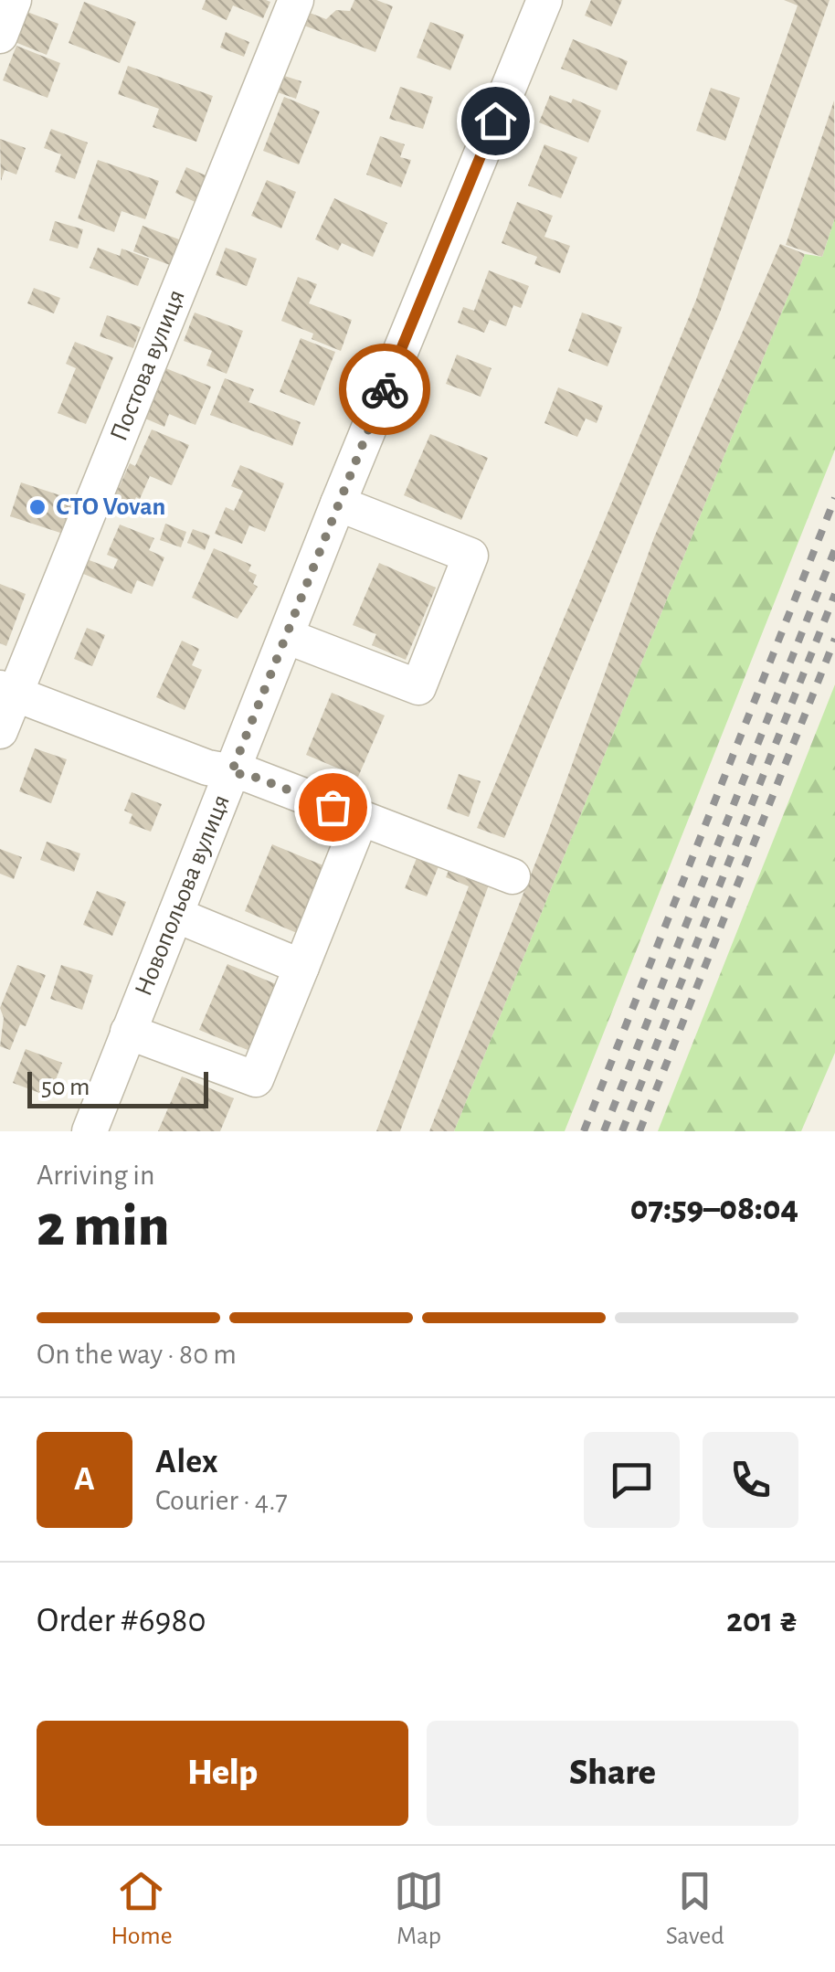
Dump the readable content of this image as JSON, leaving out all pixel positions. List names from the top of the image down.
{
  "streets": {
    "street": ["Постова вулиця", "Новопольова вулиця"]
  },
  "places": ["СТО Vovan"],
  "scale_bar": "50 m",
  "page": {
    "scale": "50 m",
    "heading": ["2 min", "Arriving in", "07:59–08:04"],
    "panel": [
      "Alex",
      "Courier · 4.7",
      "Order #6980",
      "201 ₴"
    ],
    "bar": "On the way · 80 m",
    "round": "A",
    "buttons": ["Help", "Share"],
    "tabs": ["Home", "Map", "Saved"]
  }
}
